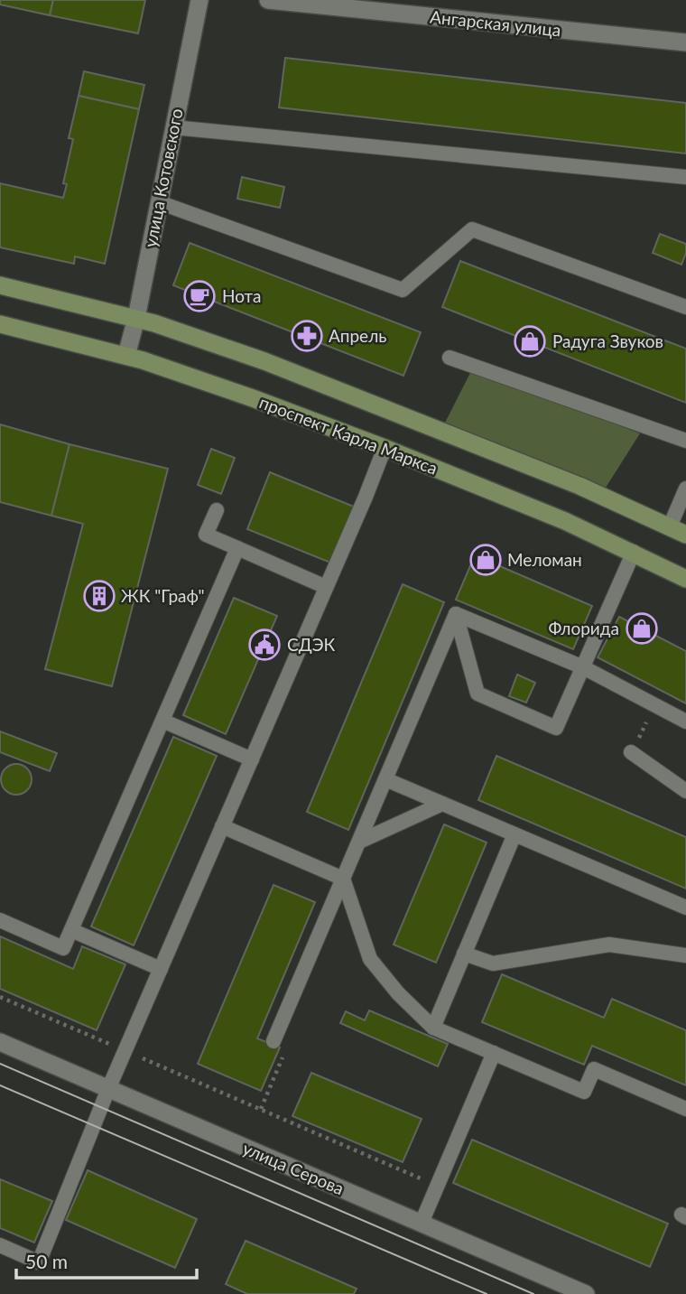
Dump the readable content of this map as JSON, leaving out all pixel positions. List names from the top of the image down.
{
  "streets": {
    "main road": ["проспект Карла Маркса"],
    "street": ["Ангарская улица", "улица Котовского", "улица Серова"]
  },
  "crossings": [
    ["улица Котовского", "проспект Карла Маркса"]
  ],
  "places": {
    "cafe": ["Нота"],
    "pharmacy": ["Апрель"],
    "shop": ["Радуга Звуков", "Меломан", "Флорида"],
    "building": ["ЖК \"Граф\""],
    "public building": ["СДЭК"]
  },
  "scale_bar": "50 m"
}
